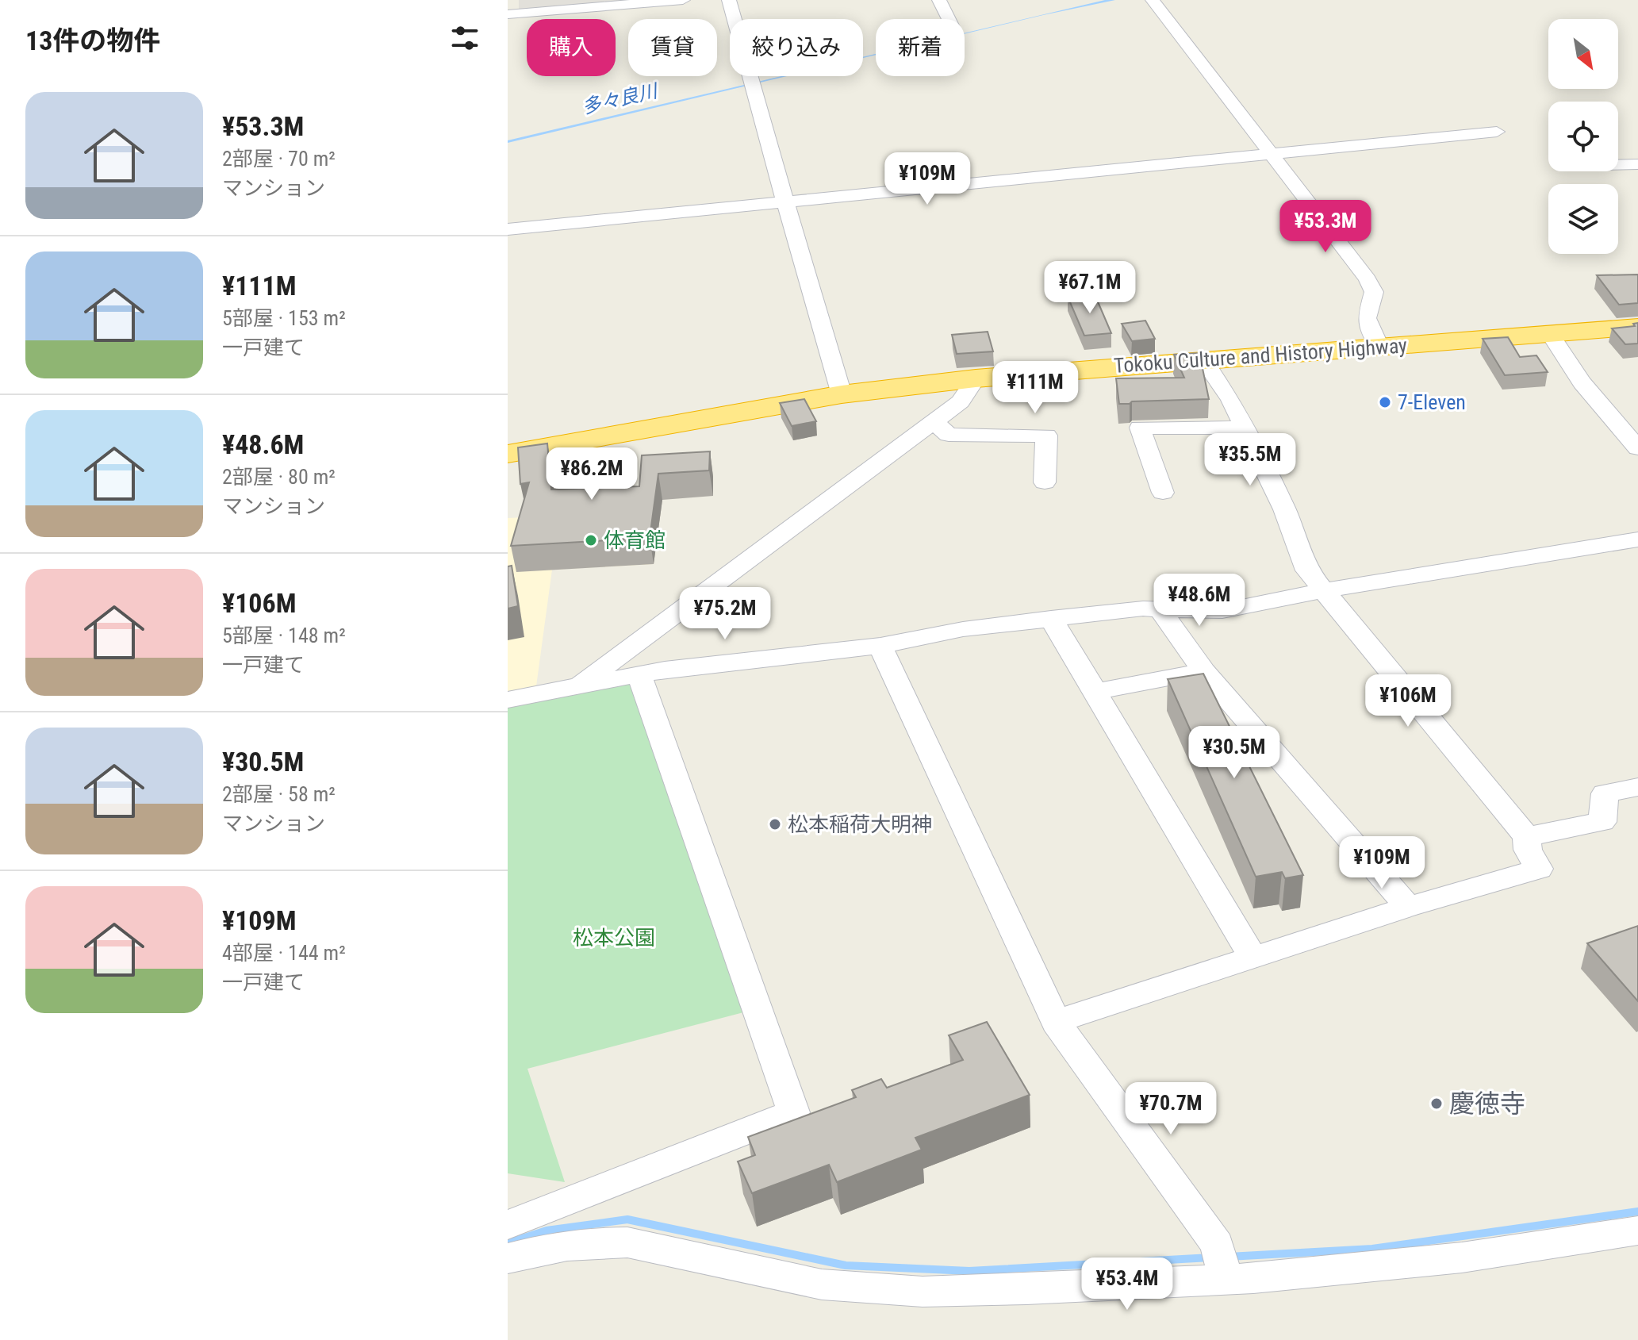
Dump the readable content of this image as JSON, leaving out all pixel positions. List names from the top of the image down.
{
  "streets": {
    "highway": ["Tokoku Culture and History Highway"]
  },
  "water": ["多々良川"],
  "parks": ["松本公園"],
  "places": [
    "7-Eleven",
    "体育館",
    "松本稲荷大明神",
    "慶徳寺"
  ],
  "north": "bottom right",
  "page": {
    "heading": "13件の物件",
    "chip": [
      "購入",
      "賃貸",
      "絞り込み",
      "新着"
    ],
    "list": [
      {
        "name": "¥53.3M",
        "note": "2部屋 · 70 m² · マンション"
      },
      {
        "name": "¥111M",
        "note": "5部屋 · 153 m² · 一戸建て"
      },
      {
        "name": "¥48.6M",
        "note": "2部屋 · 80 m² · マンション"
      },
      {
        "name": "¥106M",
        "note": "5部屋 · 148 m² · 一戸建て"
      },
      {
        "name": "¥30.5M",
        "note": "2部屋 · 58 m² · マンション"
      },
      {
        "name": "¥109M",
        "note": "4部屋 · 144 m² · 一戸建て"
      }
    ],
    "price": [
      "¥109M",
      "¥53.3M",
      "¥67.1M",
      "¥111M",
      "¥35.5M",
      "¥86.2M",
      "¥48.6M",
      "¥75.2M",
      "¥106M",
      "¥30.5M",
      "¥109M",
      "¥70.7M",
      "¥53.4M"
    ]
  }
}
